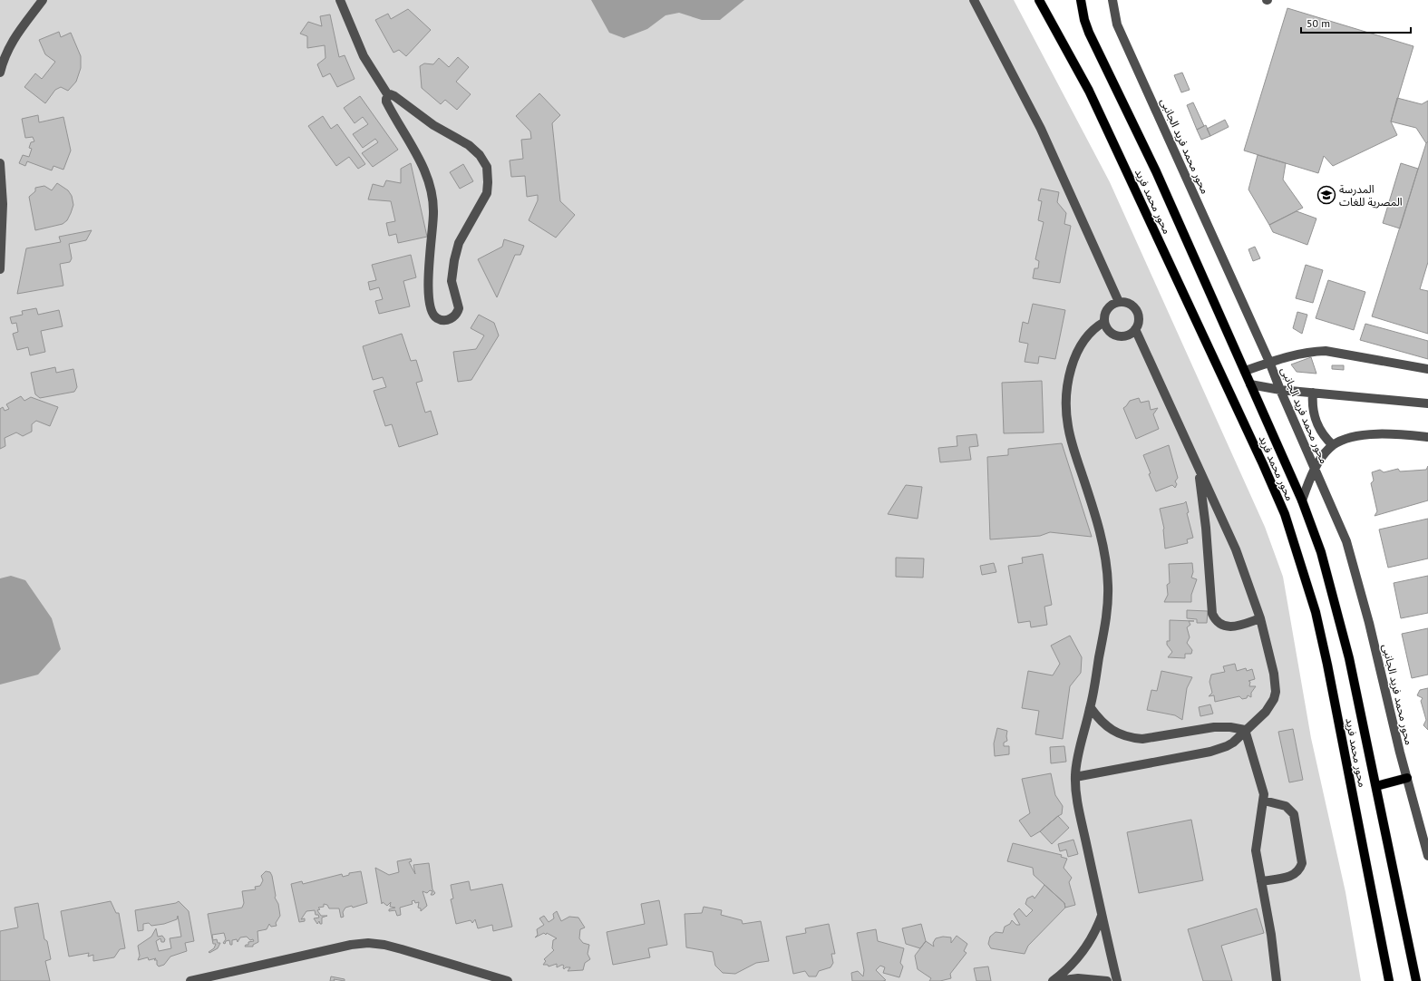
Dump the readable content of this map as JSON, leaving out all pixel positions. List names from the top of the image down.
{
  "streets": {
    "main road": ["محور محمد فريد"],
    "street": ["محور محمد فريد الجانبى"]
  },
  "places": {
    "school or university": ["المدرسة المصرية للغات"]
  },
  "scale_bar": "50 m"
}
